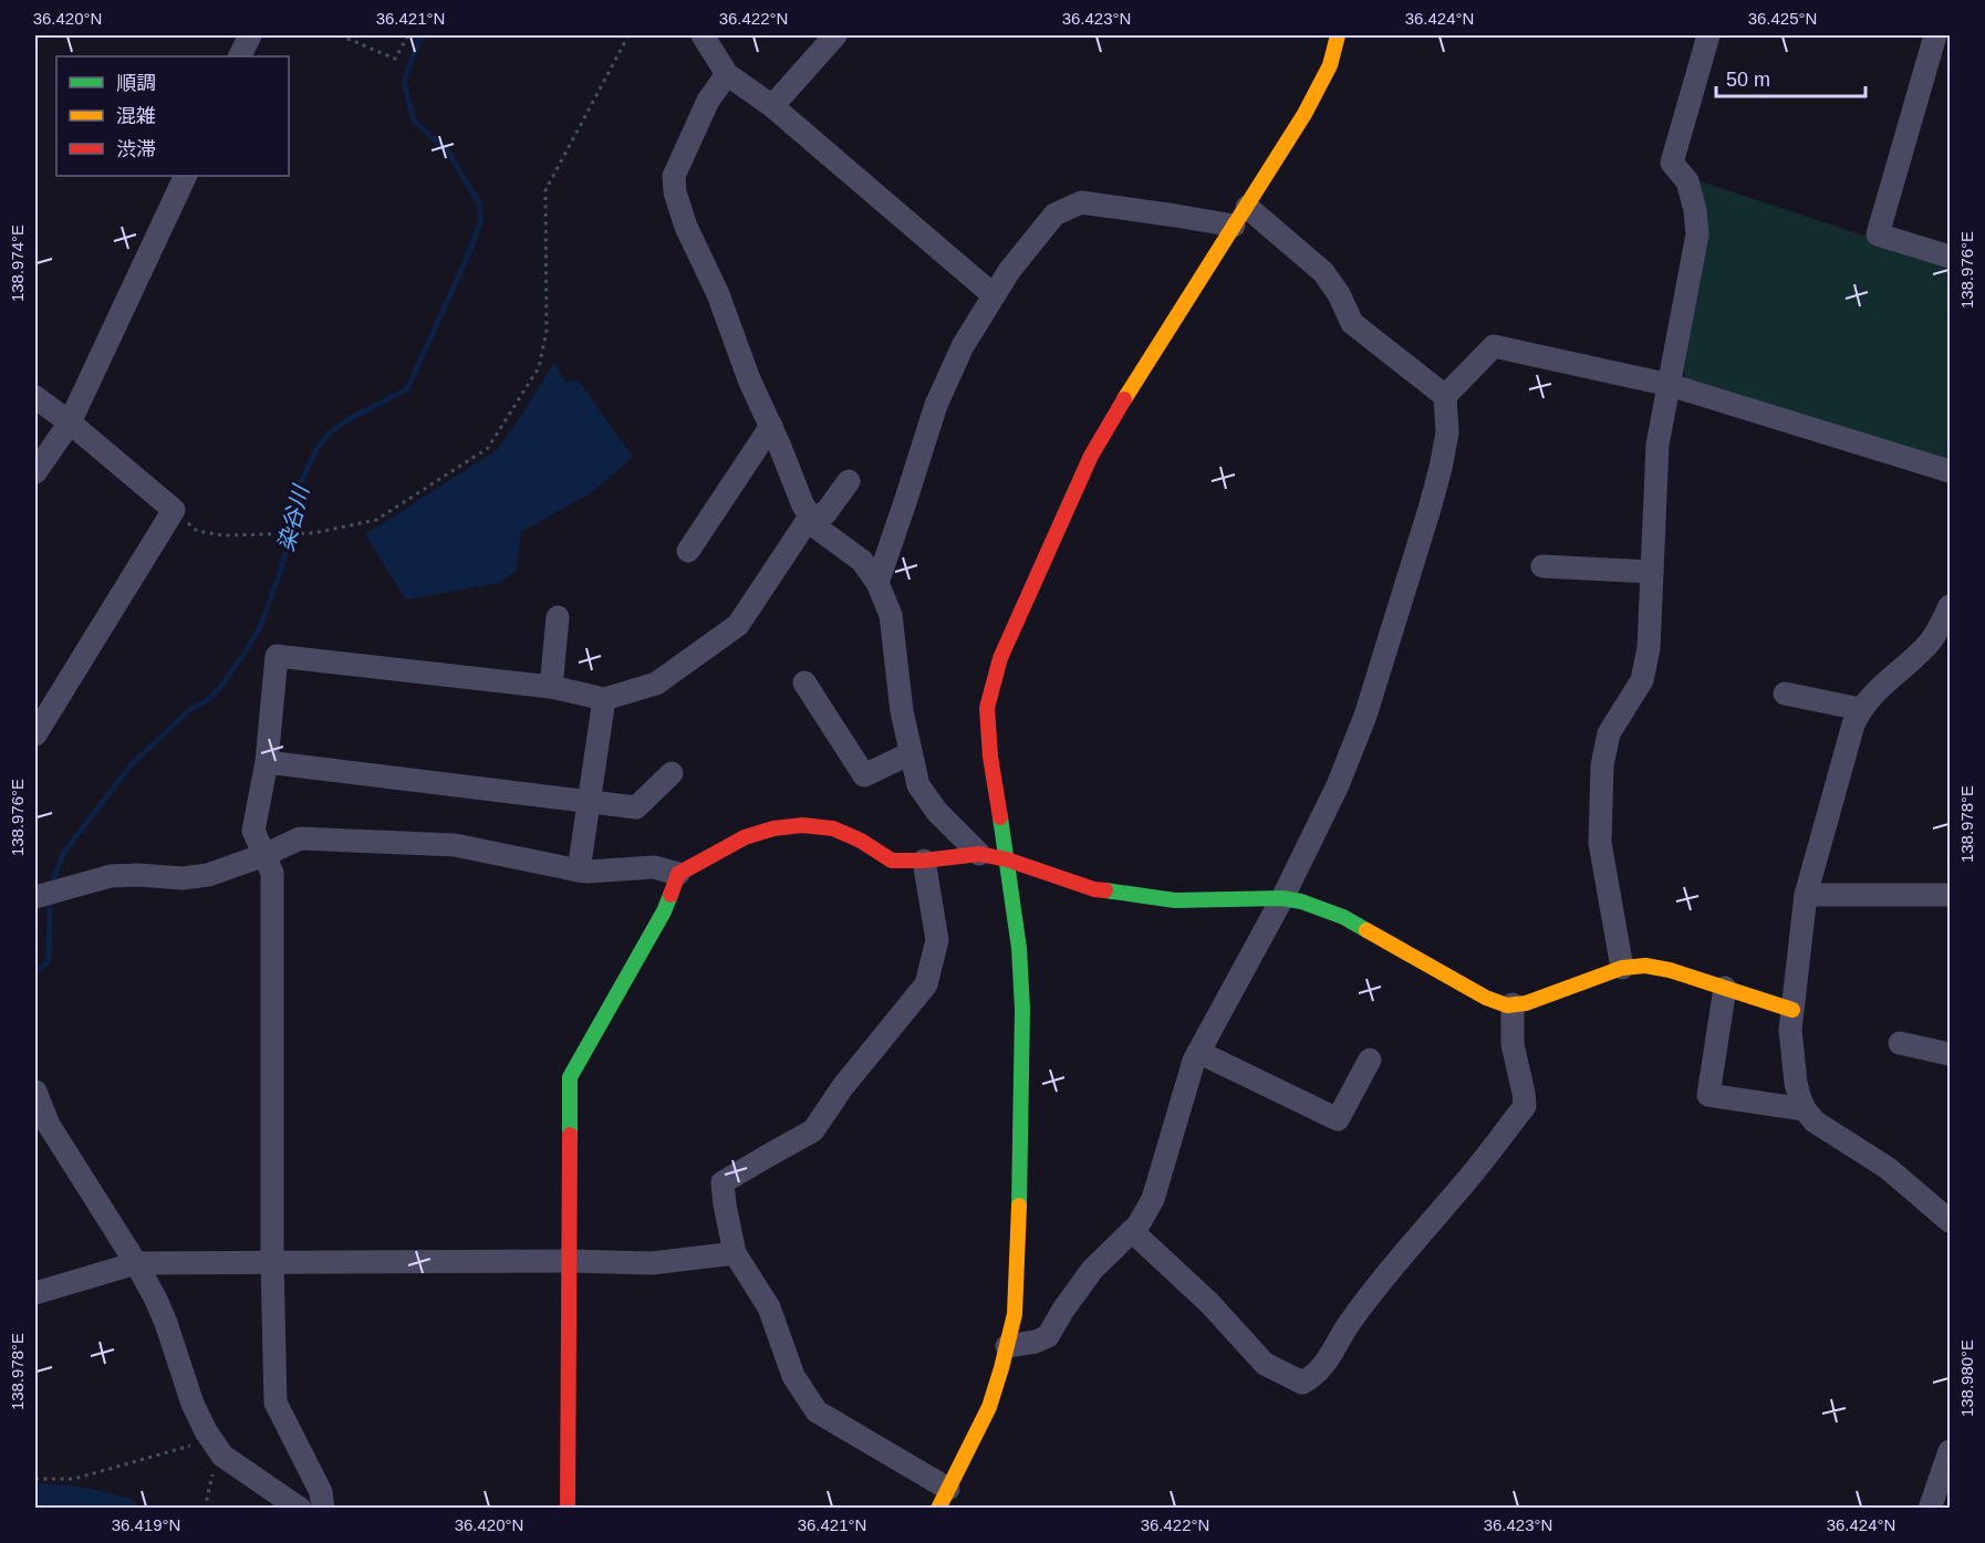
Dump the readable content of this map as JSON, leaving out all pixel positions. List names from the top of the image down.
{
  "water": ["染谷川"],
  "legend": ["順調", "混雑", "渋滞"],
  "scale_bar": "50 m",
  "coordinates": [
    "36.420°N",
    "36.421°N",
    "36.422°N",
    "36.423°N",
    "36.424°N",
    "36.425°N",
    "138.974°E",
    "138.976°E",
    "138.978°E",
    "138.980°E",
    "36.419°N"
  ]
}
